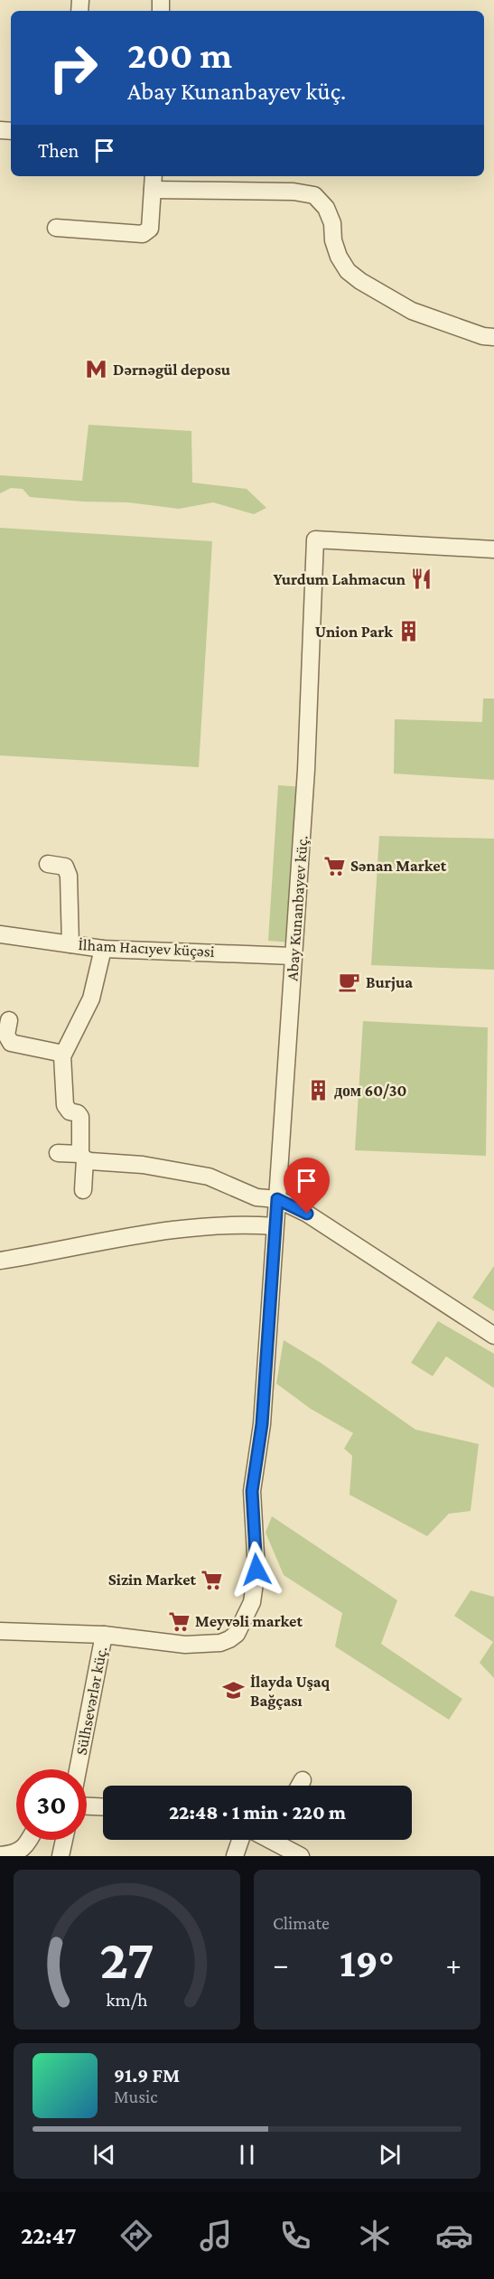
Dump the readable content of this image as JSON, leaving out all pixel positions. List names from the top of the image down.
{
  "streets": {
    "street": ["Abay Kunanbayev küç.", "İlham Hacıyev küçəsi", "Sülhsevərlər küç."]
  },
  "crossings": [
    ["Abay Kunanbayev küç.", "İlham Hacıyev küçəsi"],
    ["Abay Kunanbayev küç.", "Sülhsevərlər küç."]
  ],
  "places": {
    "metro station": ["Dərnəgül deposu"],
    "restaurant": ["Yurdum Lahmacun"],
    "building": ["Union Park", "дом 60/30"],
    "supermarket": ["Sənan Market", "Sizin Market", "Meyvəli market"],
    "cafe": ["Burjua"],
    "school or university": ["İlayda Uşaq Bağçası"]
  },
  "page": {
    "turn": ["200 m", "Abay Kunanbayev küç."],
    "then": "Then",
    "limit": "30",
    "trip": "22:48 · 1 min · 220 m",
    "tile": "Climate",
    "heat": ["−", "19°", "+"],
    "song": ["91.9 FM", "Music"],
    "tabs": "22:47",
    "gauge": ["27", "km/h"]
  }
}
